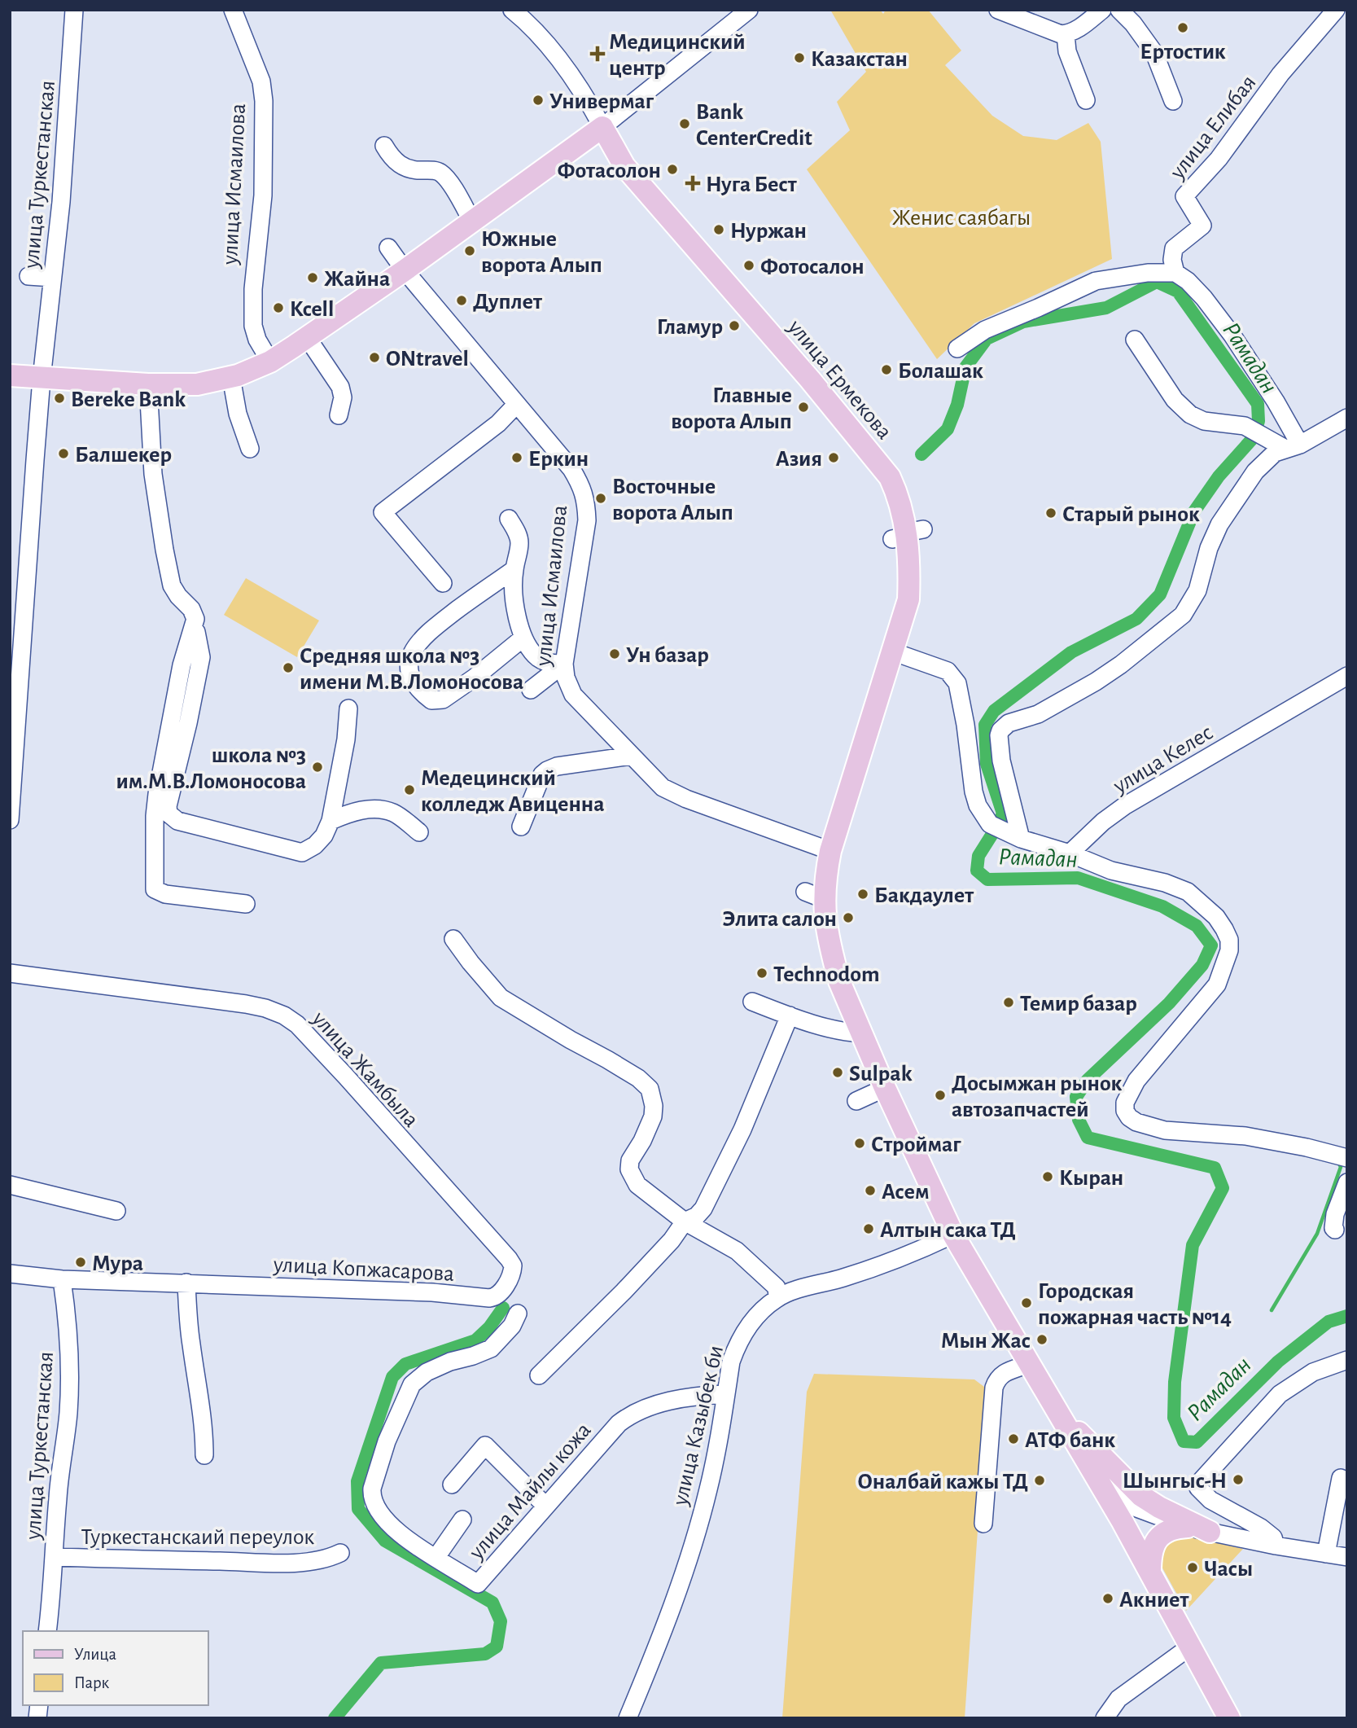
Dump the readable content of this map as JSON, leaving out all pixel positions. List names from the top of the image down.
{
  "streets": {
    "main road": ["улица Ермекова"],
    "street": [
      "улица Елибая",
      "улица Туркестанская",
      "улица Исмаилова",
      "улица Келес",
      "улица Жамбыла",
      "улица Копжасарова",
      "улица Казыбек би",
      "улица Майлы кожа",
      "Туркестанскаий переулок"
    ]
  },
  "crossings": [
    ["улица Туркестанская", "улица Копжасарова"],
    ["улица Туркестанская", "Туркестанскаий переулок"],
    ["улица Исмаилова", "улица Ермекова"],
    ["улица Жамбыла", "улица Копжасарова"],
    ["улица Казыбек би", "улица Майлы кожа"]
  ],
  "water": ["Рамадан"],
  "parks": ["Женис саябагы"],
  "places": {
    "other": [
      "Ертостик",
      "Казакстан",
      "Универмаг",
      "Bank CenterCredit",
      "Фотасолон",
      "Нуржан",
      "Южные ворота Алып",
      "Фотосалон",
      "Жайна",
      "Дуплет",
      "Kcell",
      "Гламур",
      "ONtravel",
      "Болашак",
      "Bereke Bank",
      "Главные ворота Алып",
      "Балшекер",
      "Еркин",
      "Азия",
      "Восточные ворота Алып",
      "Старый рынок",
      "Ун базар",
      "Средняя школа №3 имени М.В.Ломоносова",
      "школа №3 им.М.В.Ломоносова",
      "Медецинский колледж Авиценна",
      "Бакдаулет",
      "Элита салон",
      "Technodom",
      "Темир базар",
      "Sulpak",
      "Досымжан рынок автозапчастей",
      "Строймаг",
      "Кыран",
      "Асем",
      "Алтын сака ТД",
      "Мура",
      "Городская пожарная часть №14",
      "Мын Жас",
      "АТФ банк",
      "Шынгыс-Н",
      "Оналбай кажы ТД",
      "Часы",
      "Акниет"
    ],
    "health": ["Медицинский центр", "Нуга Бест"]
  },
  "legend": ["Улица", "Парк"]
}
